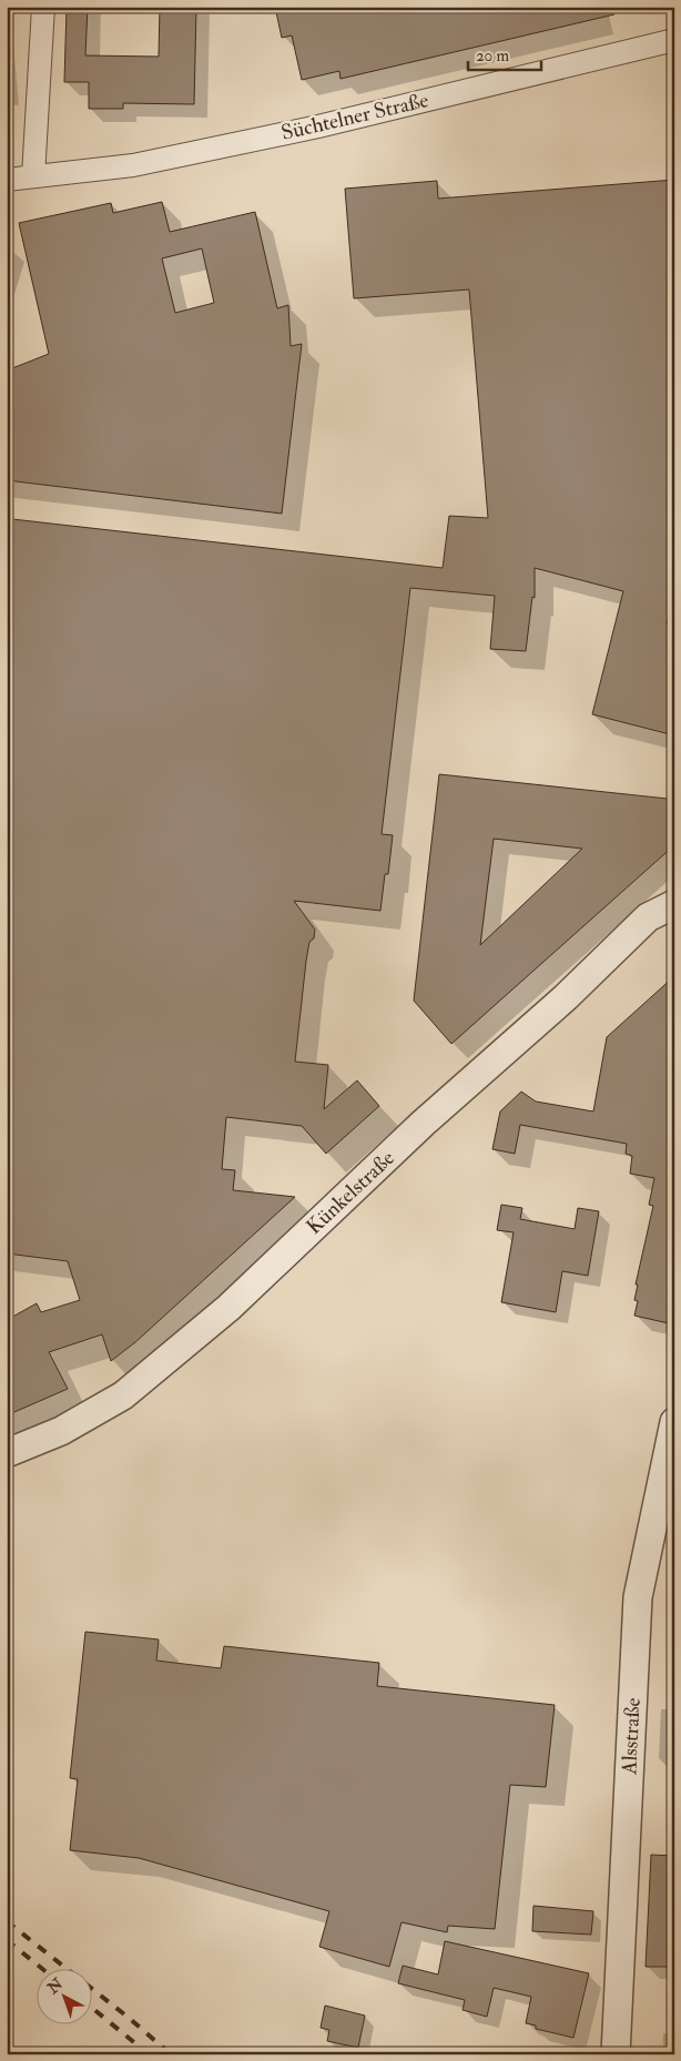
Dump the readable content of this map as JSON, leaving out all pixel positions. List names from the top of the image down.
{
  "streets": {
    "street": ["Süchtelner Straße", "Künkelstraße", "Alsstraße"]
  },
  "scale_bar": "20 m",
  "north": "top left"
}
